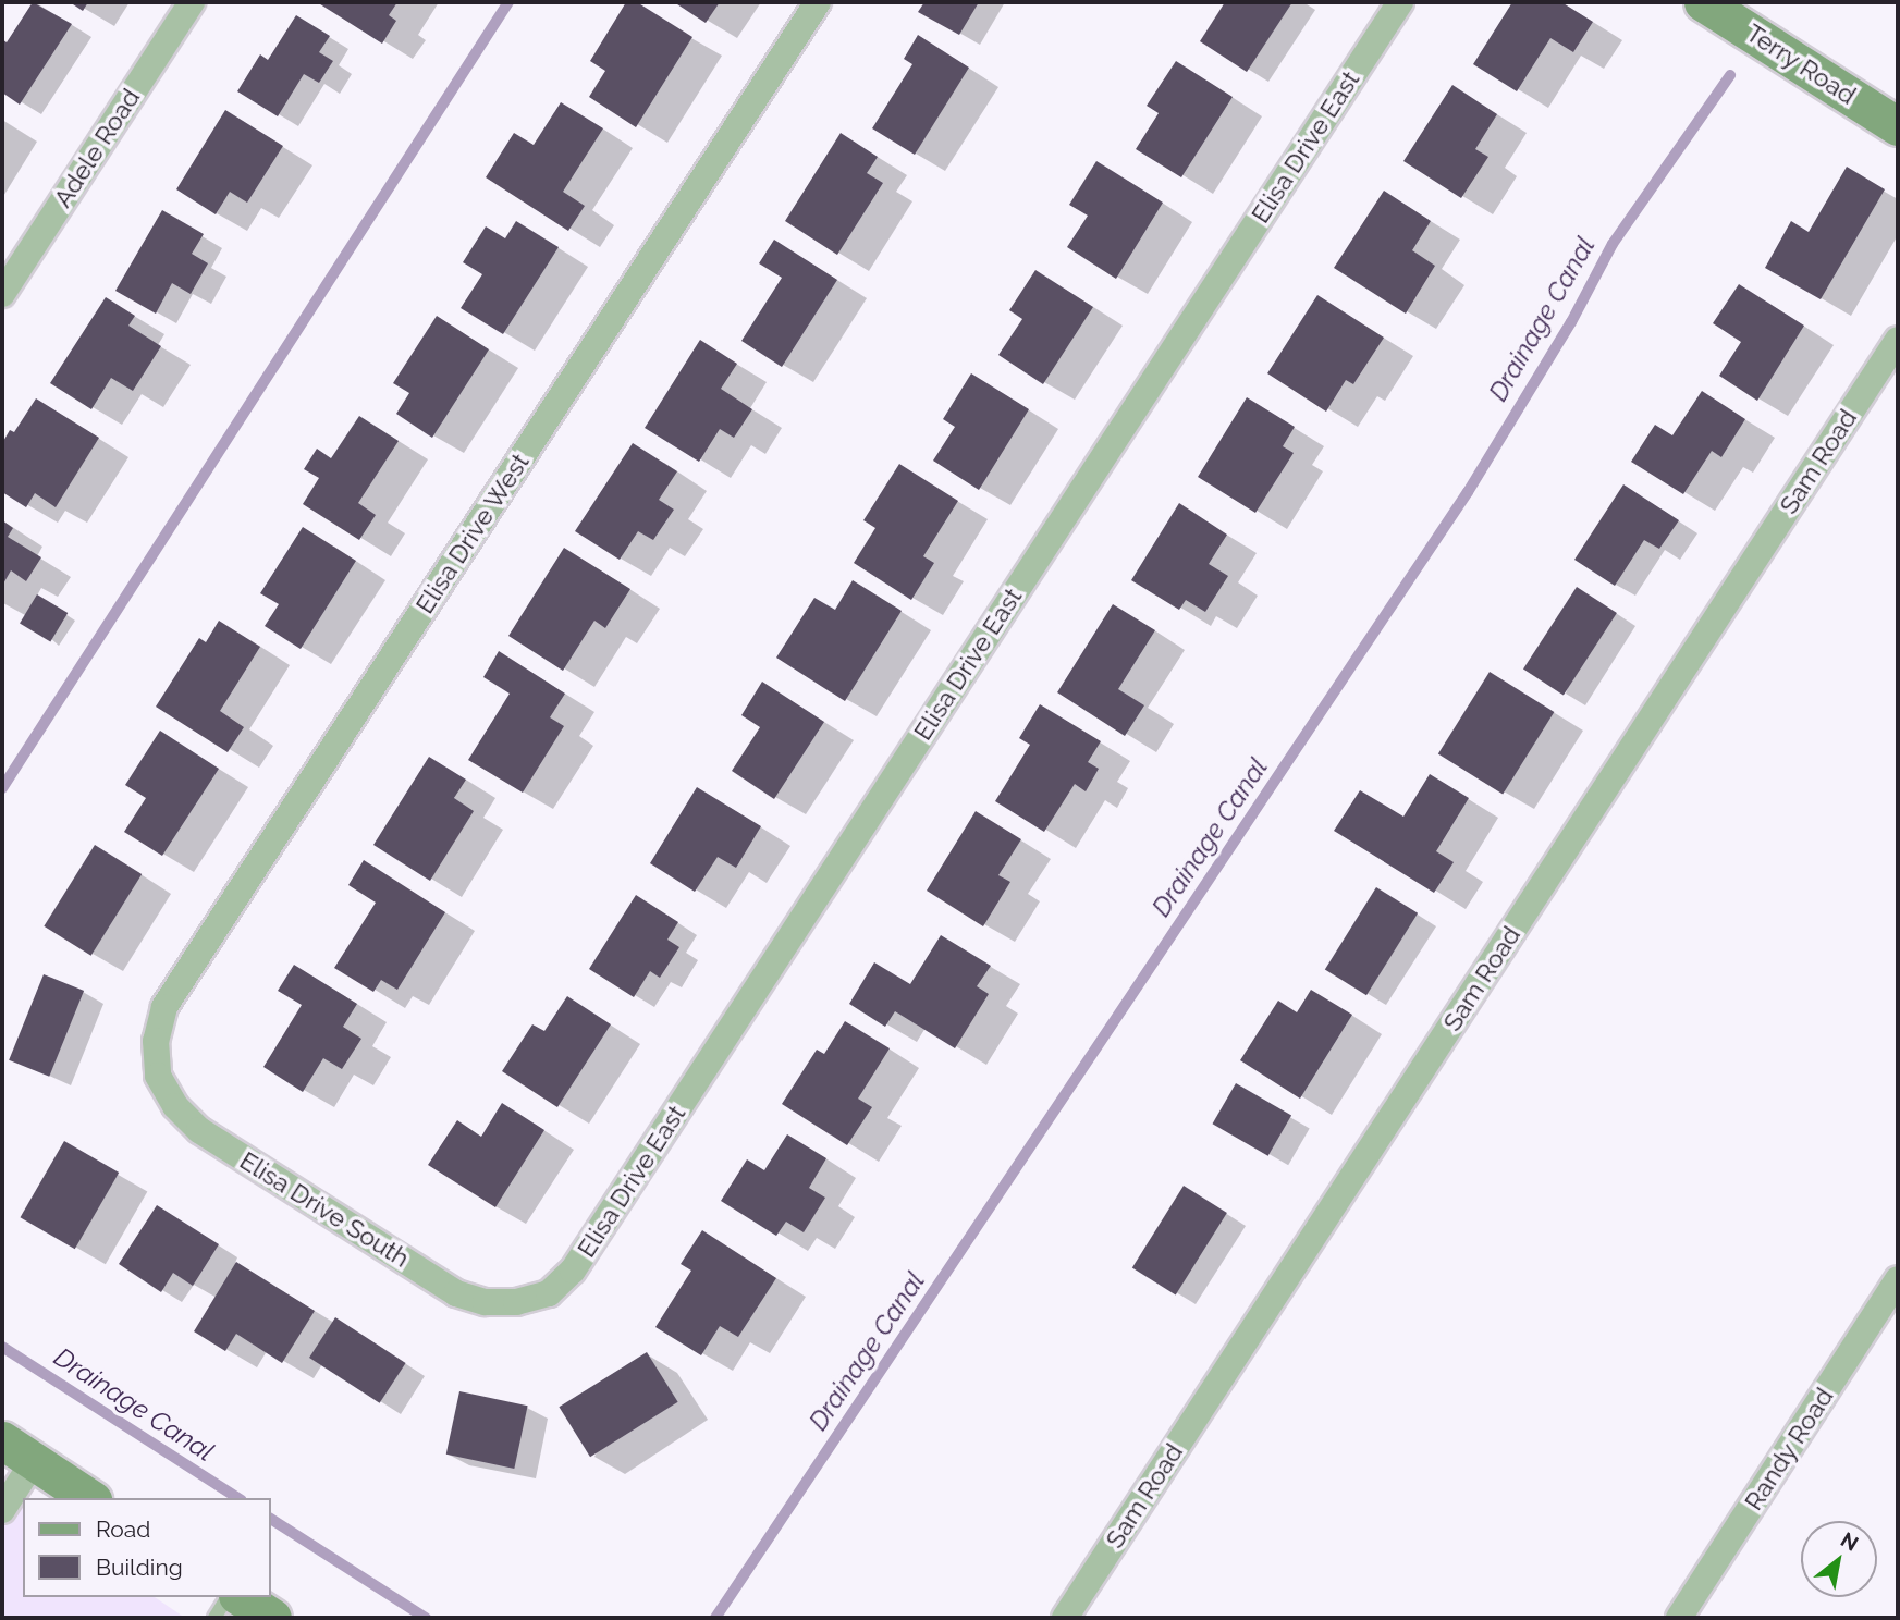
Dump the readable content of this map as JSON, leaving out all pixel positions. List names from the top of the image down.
{
  "streets": {
    "street": [
      "Terry Road",
      "Elisa Drive East",
      "Adele Road",
      "Sam Road",
      "Elisa Drive West",
      "Elisa Drive South",
      "Randy Road"
    ]
  },
  "crossings": [
    ["Elisa Drive East", "Elisa Drive South"],
    ["Elisa Drive West", "Elisa Drive South"]
  ],
  "water": ["Drainage Canal"],
  "legend": ["Road", "Building"],
  "north": "top right"
}
